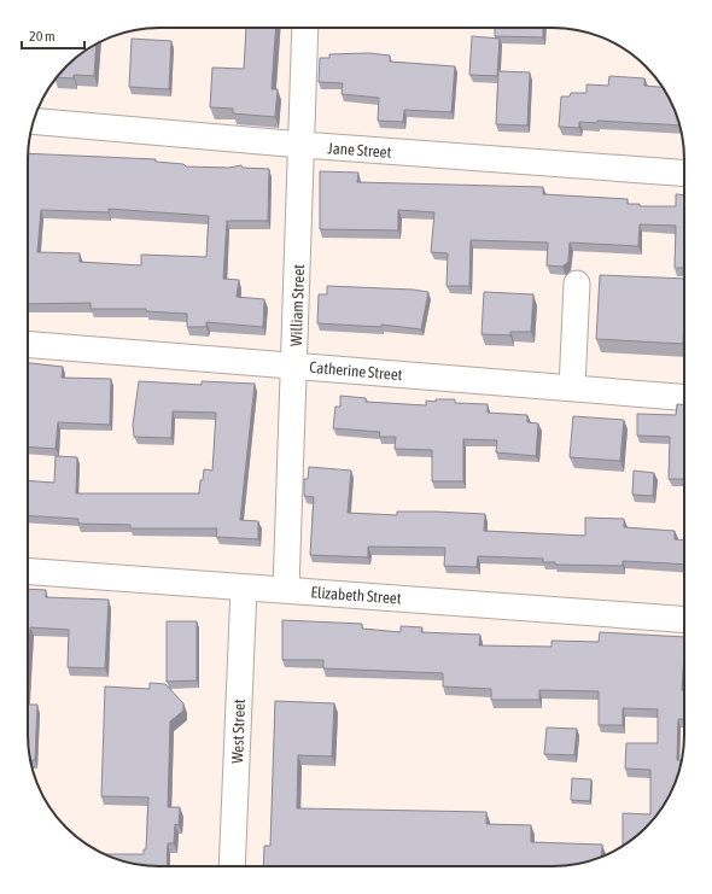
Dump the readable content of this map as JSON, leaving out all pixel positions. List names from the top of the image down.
{
  "streets": {
    "street": [
      "Jane Street",
      "William Street",
      "Catherine Street",
      "Elizabeth Street",
      "West Street"
    ]
  },
  "crossings": [
    ["Jane Street", "William Street"],
    ["William Street", "Catherine Street"],
    ["William Street", "Elizabeth Street"],
    ["Elizabeth Street", "West Street"]
  ],
  "scale_bar": "20 m"
}
